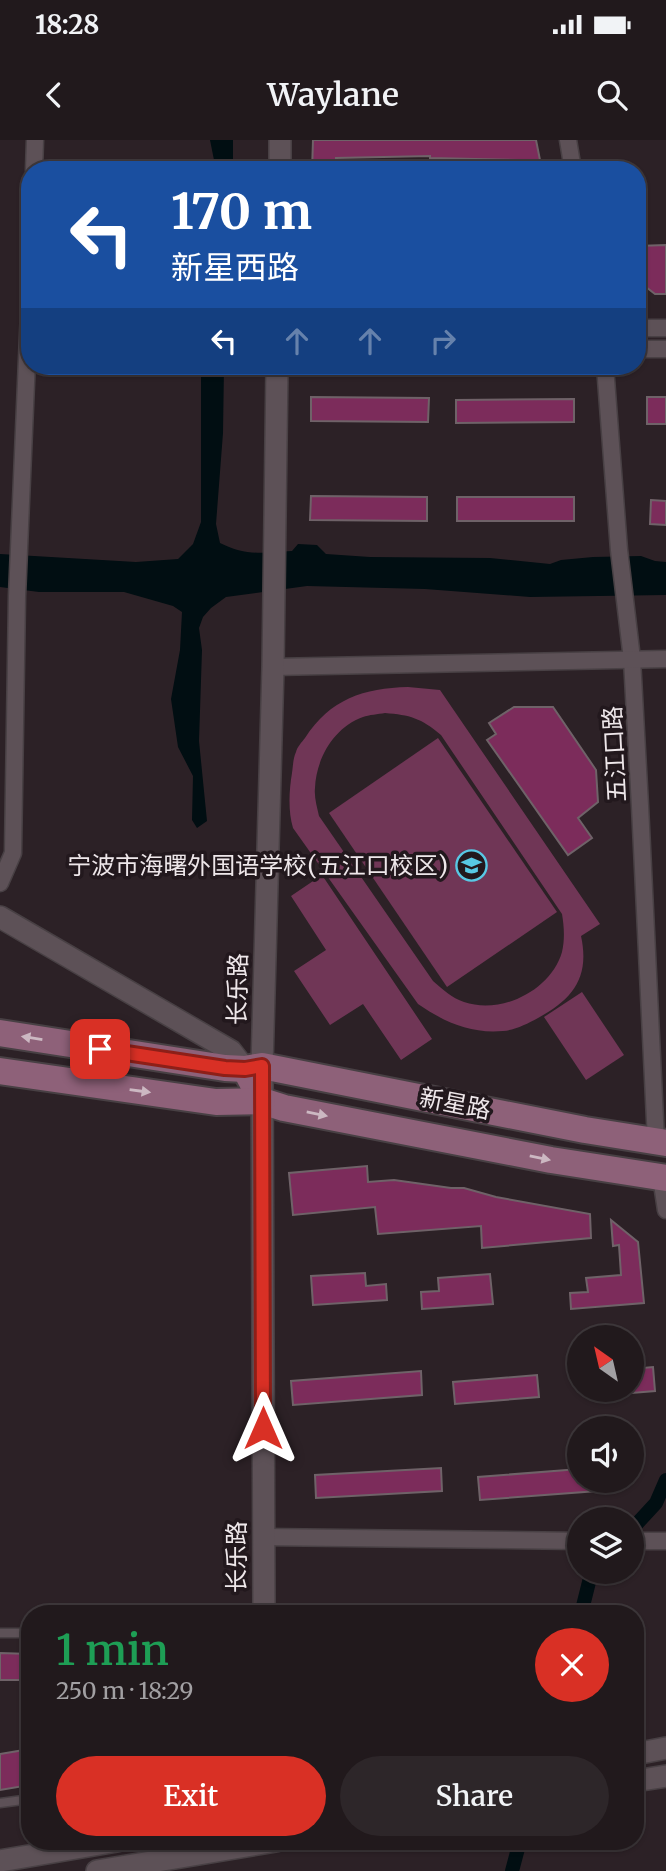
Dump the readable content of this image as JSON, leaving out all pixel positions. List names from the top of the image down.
{
  "streets": {
    "main road": ["新星路"],
    "street": ["五江口路", "长乐路"]
  },
  "crossings": [
    ["五江口路", "新星路"],
    ["长乐路", "新星路"]
  ],
  "places": {
    "school or university": ["宁波市海曙外国语学校(五江口校区)"]
  },
  "north": "top left",
  "page": {
    "status": "18:28",
    "header": "Waylane",
    "turn": ["170 m", "新星西路"],
    "heading": ["1 min", "250 m · 18:29"],
    "buttons": ["Exit", "Share"]
  }
}
